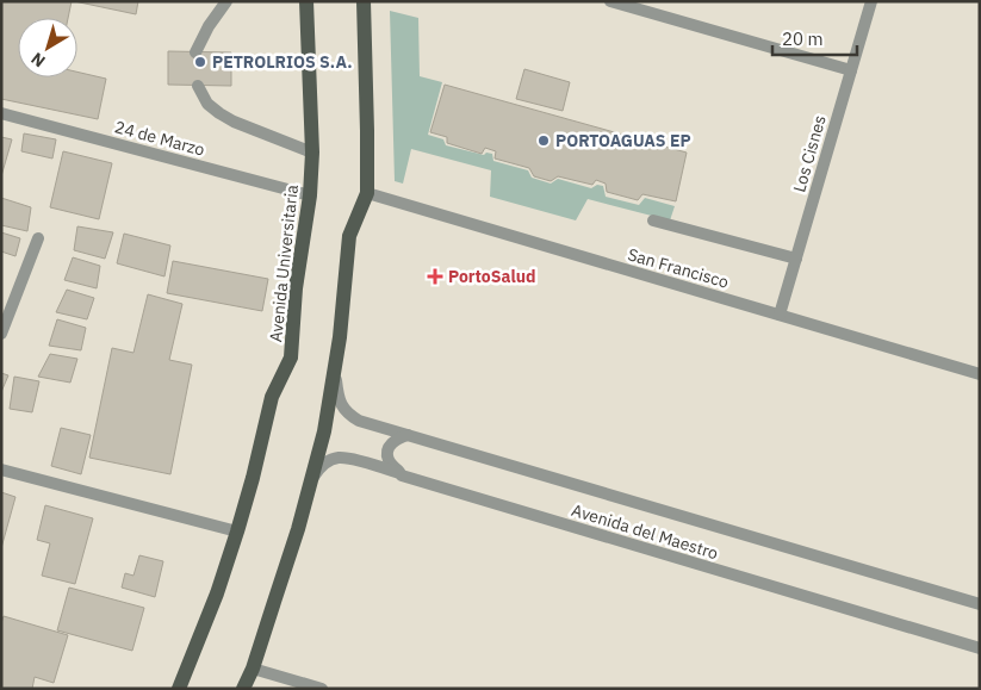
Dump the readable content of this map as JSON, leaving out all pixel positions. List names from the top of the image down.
{
  "streets": {
    "main road": ["Avenida Universitaria"],
    "street": [
      "24 de Marzo",
      "Los Cisnes",
      "San Francisco",
      "Avenida del Maestro"
    ]
  },
  "crossings": [
    ["24 de Marzo", "Avenida Universitaria"],
    ["Los Cisnes", "San Francisco"]
  ],
  "places": {
    "other": ["PETROLRIOS S.A.", "PORTOAGUAS EP"],
    "health": ["PortoSalud"]
  },
  "scale_bar": "20 m",
  "north": "bottom left"
}
